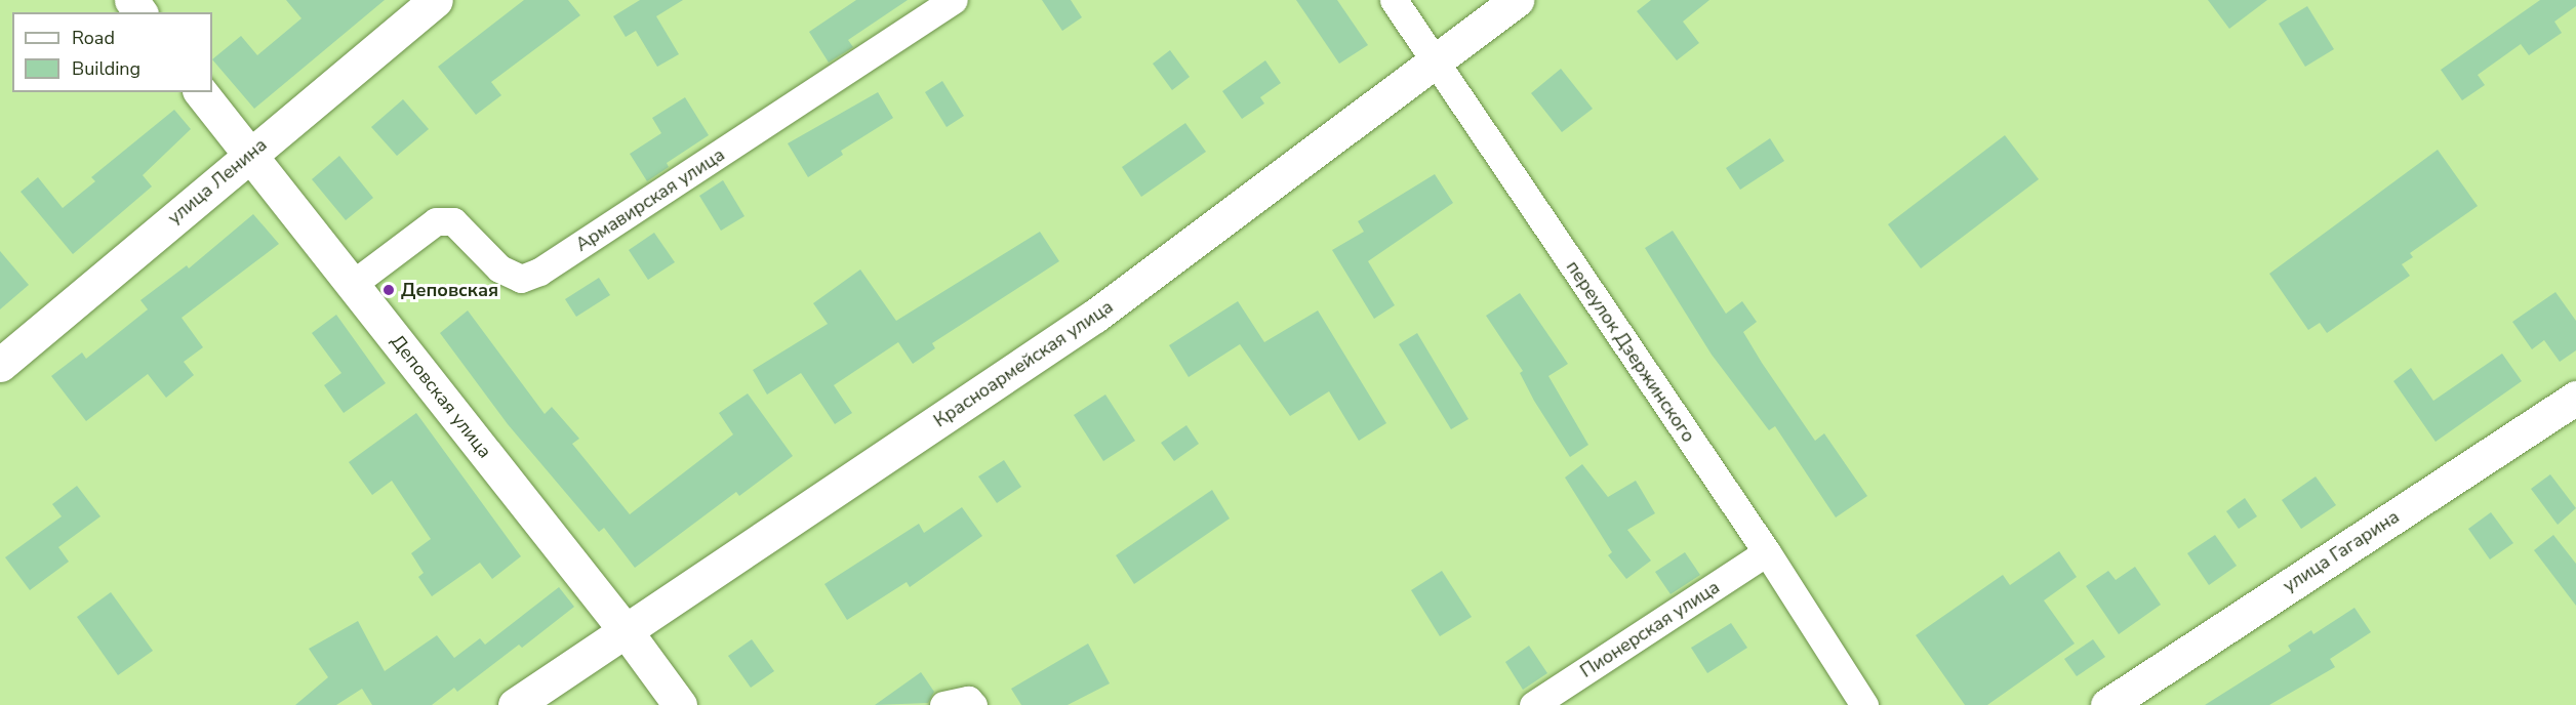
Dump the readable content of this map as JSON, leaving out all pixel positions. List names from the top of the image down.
{
  "streets": {
    "street": [
      "улица Ленина",
      "Армавирская улица",
      "переулок Дзержинского",
      "Красноармейская улица",
      "Деповская улица",
      "улица Гагарина",
      "Пионерская улица"
    ]
  },
  "crossings": [
    ["улица Ленина", "Деповская улица"],
    ["Армавирская улица", "Деповская улица"],
    ["переулок Дзержинского", "Красноармейская улица"],
    ["переулок Дзержинского", "Пионерская улица"],
    ["Красноармейская улица", "Деповская улица"]
  ],
  "places": ["Деповская"],
  "legend": ["Road", "Building"]
}
